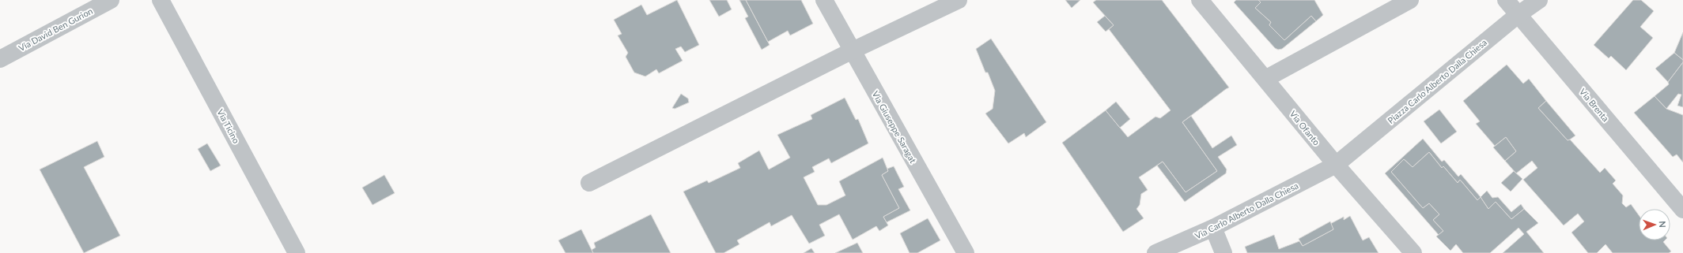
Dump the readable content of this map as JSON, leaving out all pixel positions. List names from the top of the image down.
{
  "streets": {
    "street": [
      "Via David Ben Gurion",
      "Piazza Carlo Alberto Dalla Chiesa",
      "Via Brenta",
      "Via Ticino",
      "Via Giuseppe Saragat",
      "Via Ofanto",
      "Via Carlo Alberto Dalla Chiesa"
    ]
  },
  "crossings": [
    ["Piazza Carlo Alberto Dalla Chiesa", "Via Brenta"],
    ["Piazza Carlo Alberto Dalla Chiesa", "Via Ofanto"],
    ["Piazza Carlo Alberto Dalla Chiesa", "Via Carlo Alberto Dalla Chiesa"],
    ["Via Ofanto", "Via Carlo Alberto Dalla Chiesa"]
  ],
  "north": "right"
}
